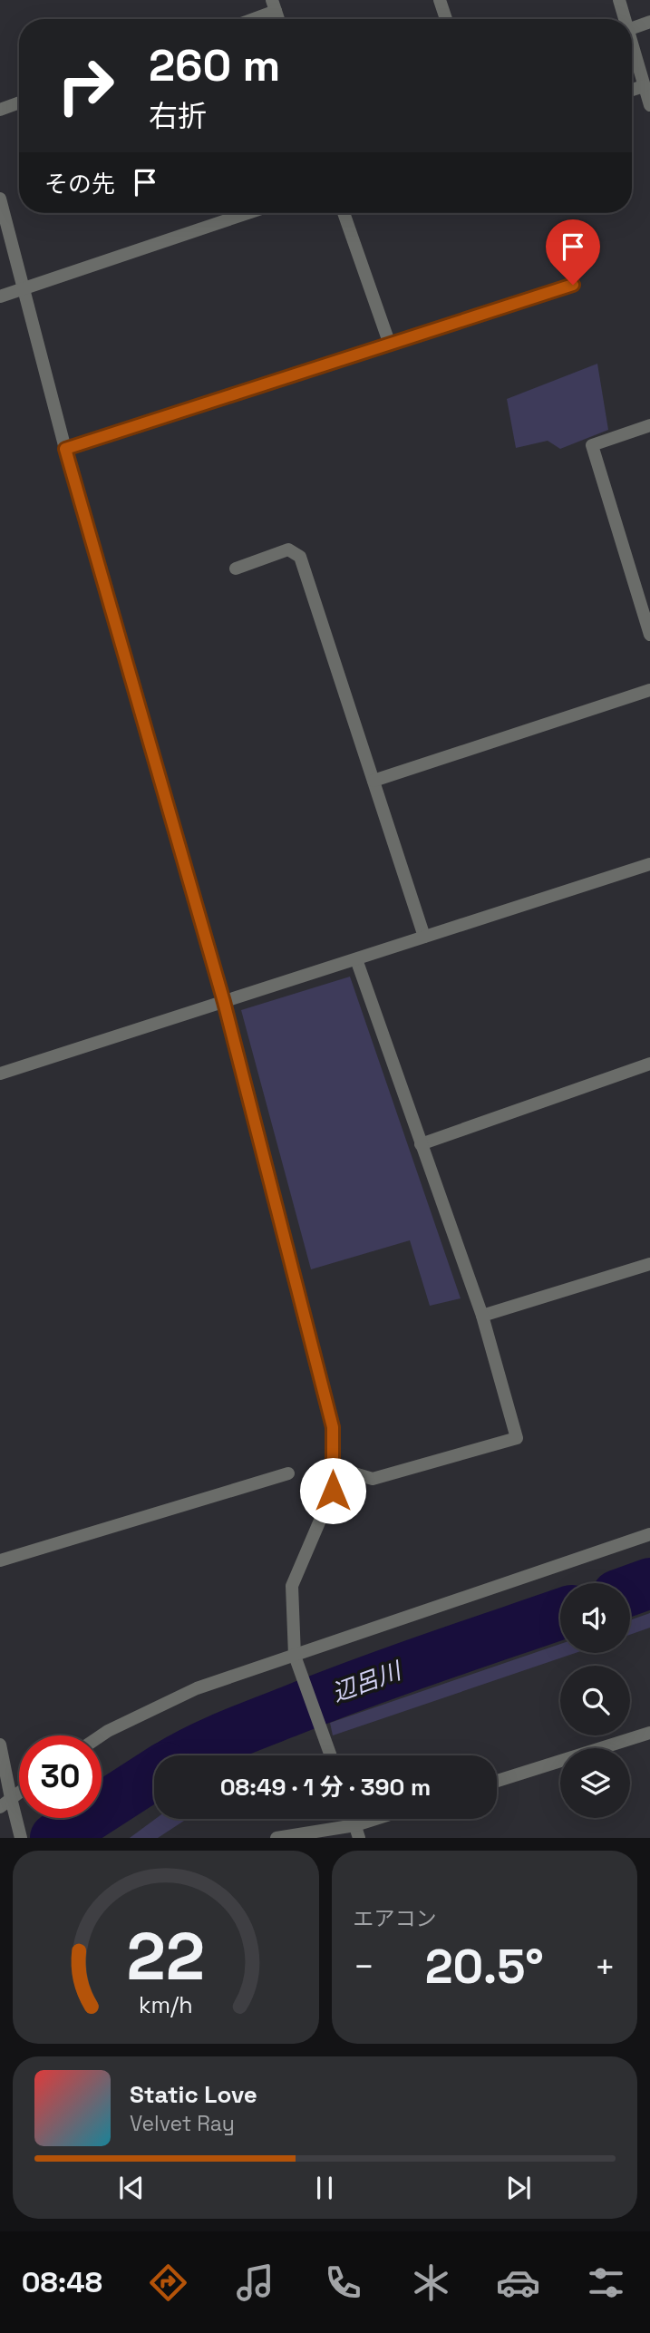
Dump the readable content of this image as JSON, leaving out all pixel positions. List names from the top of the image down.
{
  "water": ["辺呂川"],
  "page": {
    "turn": ["260 m", "右折"],
    "then": "その先",
    "limit": "30",
    "trip": "08:49 · 1 分 · 390 m",
    "tile": "エアコン",
    "heat": ["−", "20.5°", "+"],
    "song": ["Static Love", "Velvet Ray"],
    "tabs": "08:48",
    "gauge": ["22", "km/h"]
  }
}
